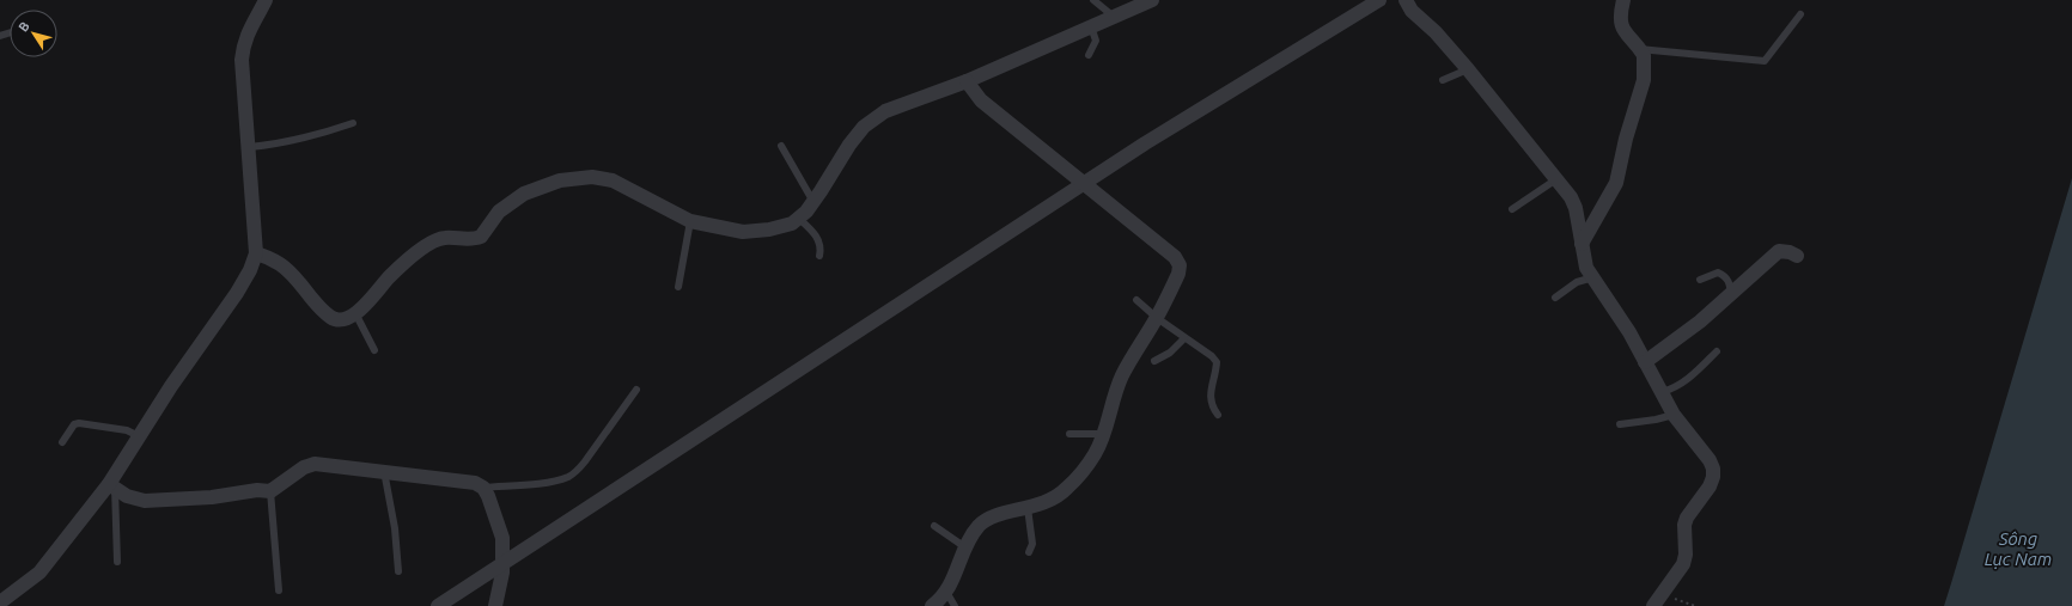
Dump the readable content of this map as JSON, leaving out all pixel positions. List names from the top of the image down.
{
  "water": ["Sông Lục Nam"],
  "north": "top left"
}
